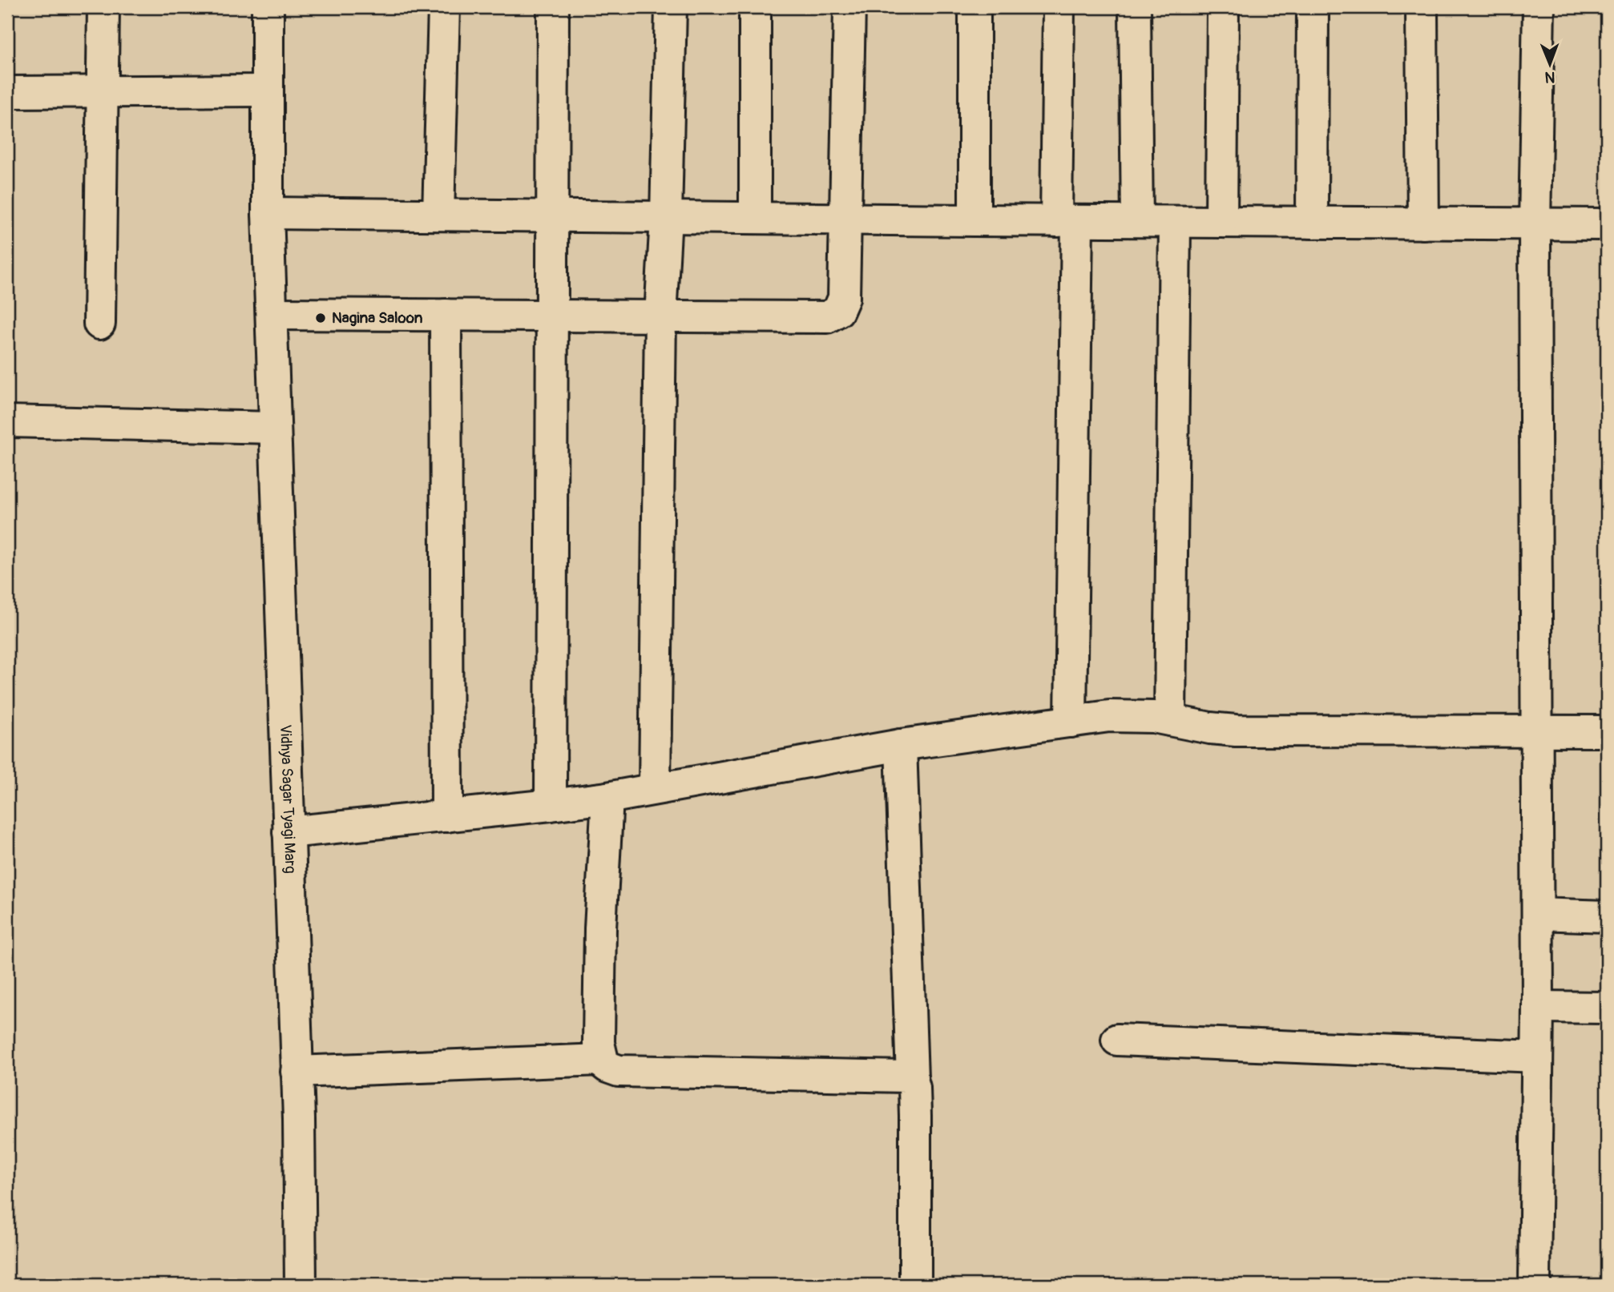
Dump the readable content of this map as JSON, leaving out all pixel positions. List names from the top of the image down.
{
  "streets": {
    "street": ["Vidhya Sagar Tyagi Marg"]
  },
  "places": ["Nagina Saloon"],
  "north": "bottom"
}
